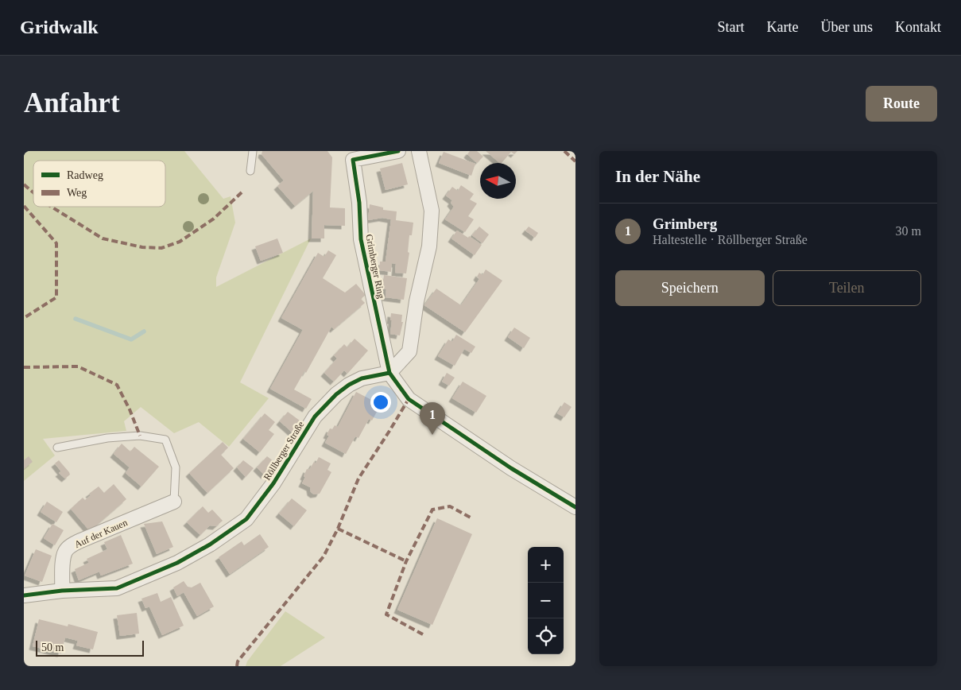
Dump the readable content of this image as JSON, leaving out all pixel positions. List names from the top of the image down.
{
  "streets": {
    "street": ["Grimberger Ring", "Röllberger Straße", "Auf der Kauen"]
  },
  "crossings": [
    ["Grimberger Ring", "Röllberger Straße"],
    ["Röllberger Straße", "Auf der Kauen"]
  ],
  "legend": ["Radweg", "Weg"],
  "scale_bar": "50 m",
  "north": "left",
  "page": {
    "header": "Gridwalk",
    "nav": [
      "Start",
      "Karte",
      "Über uns",
      "Kontakt"
    ],
    "buttons": [
      "Route",
      ["Speichern", "Teilen"]
    ],
    "title": "Anfahrt",
    "heading": "In der Nähe",
    "list": [
      {
        "mark": "1",
        "name": "Grimberg",
        "note": "Haltestelle · Röllberger Straße",
        "value": "30 m"
      }
    ],
    "pins": "1",
    "map_buttons": ["+", "−"],
    "scale": "50 m"
  }
}
